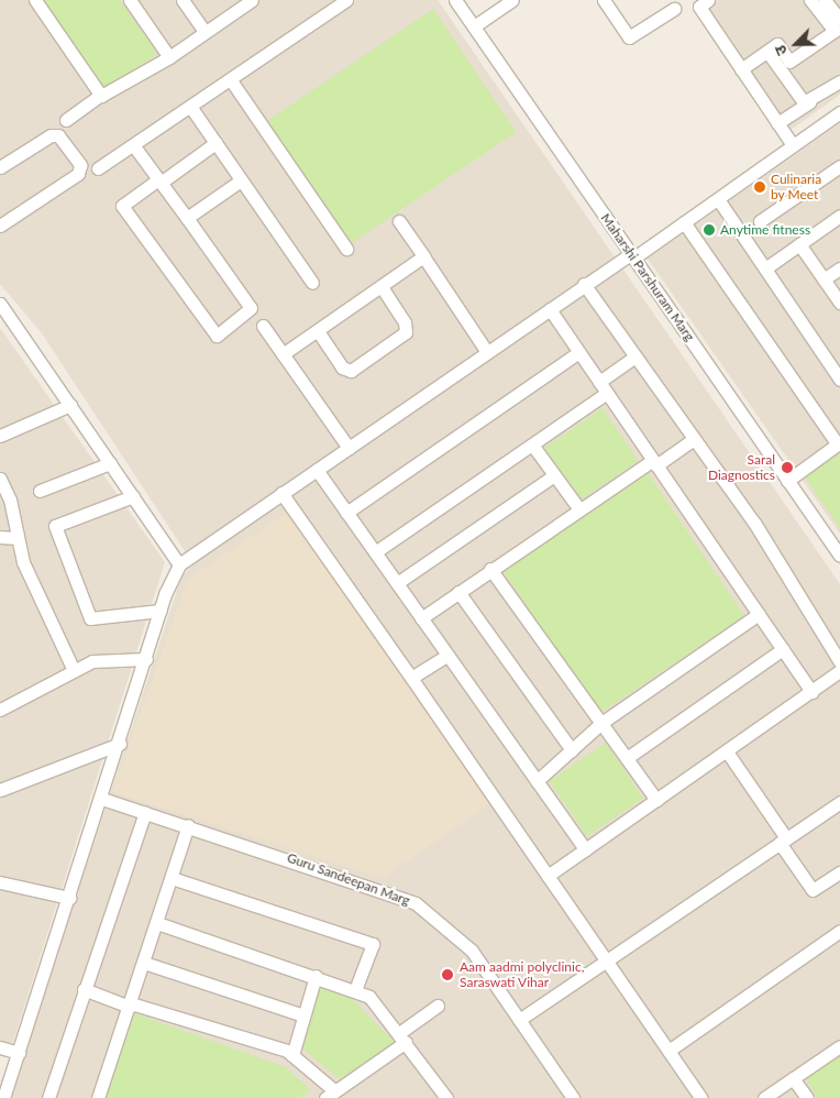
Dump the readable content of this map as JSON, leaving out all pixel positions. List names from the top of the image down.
{
  "streets": {
    "street": ["Maharshi Parshuram Marg", "Guru Sandeepan Marg"]
  },
  "places": [
    "Culinaria by Meet",
    "Anytime fitness",
    "Saral Diagnostics",
    "Aam aadmi polyclinic, Saraswati Vihar"
  ],
  "north": "bottom left"
}
